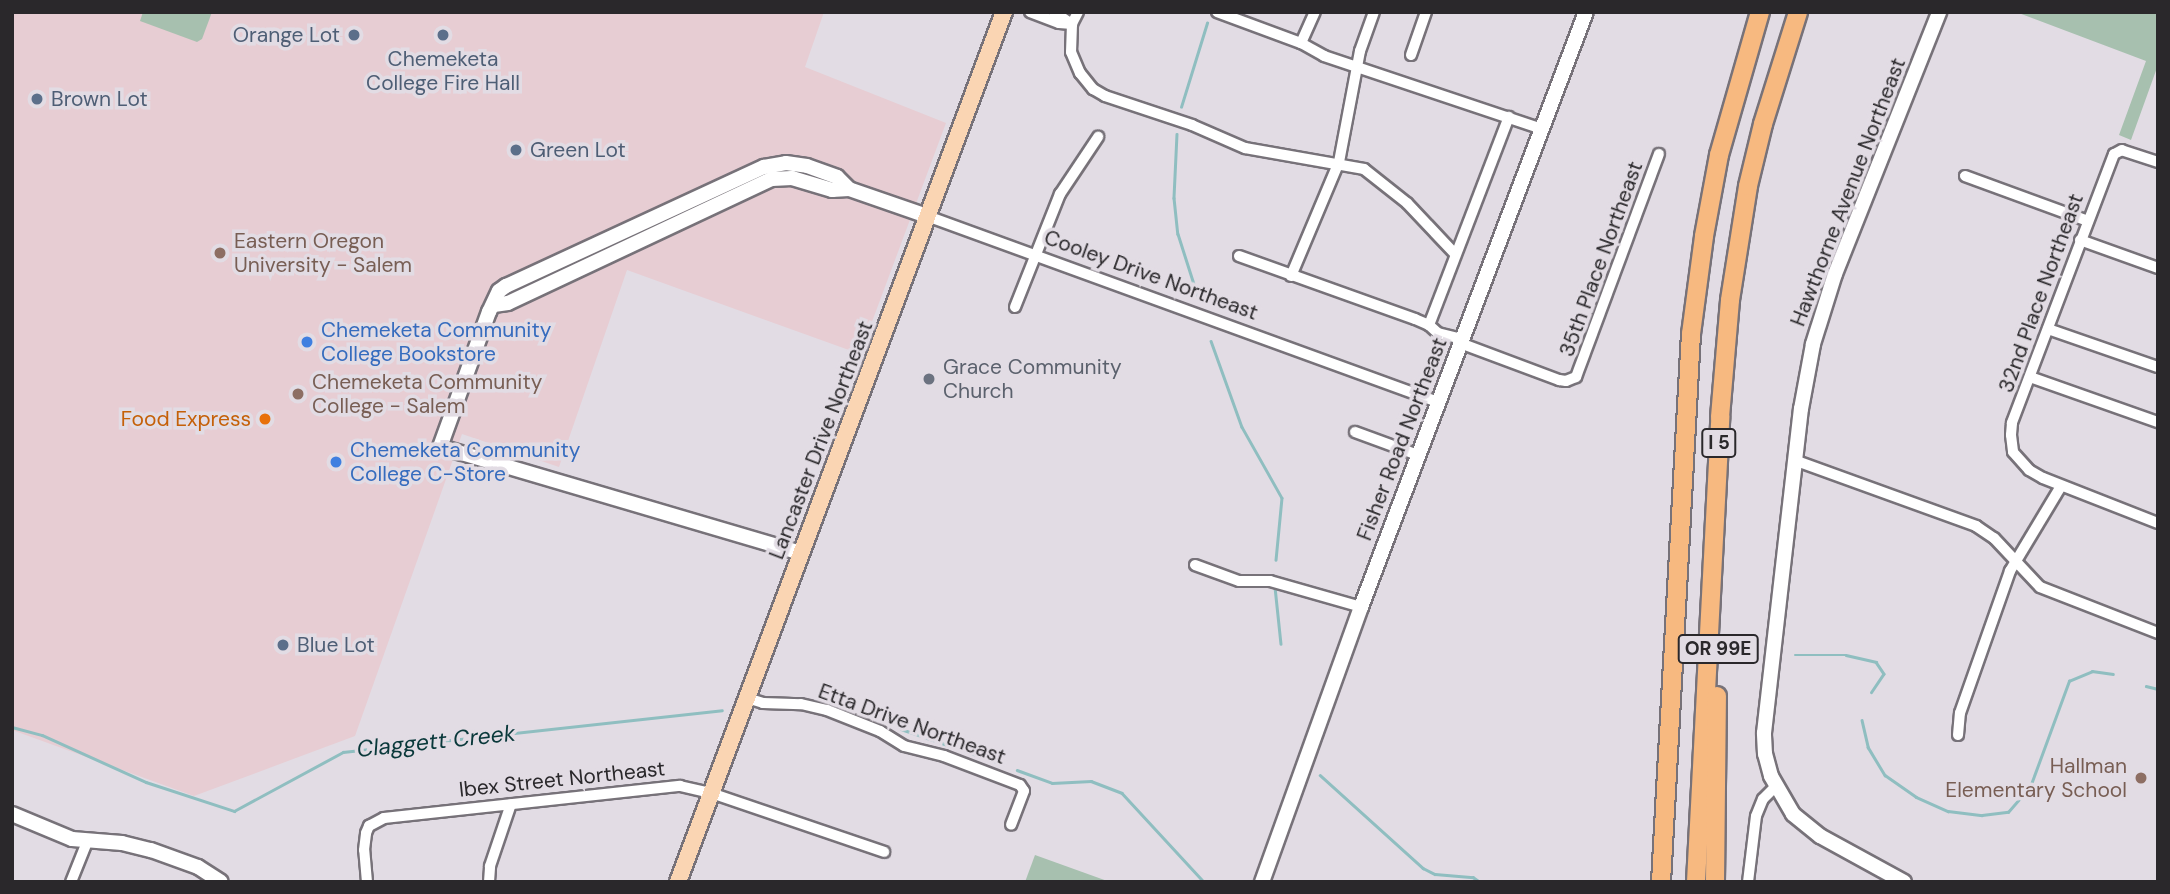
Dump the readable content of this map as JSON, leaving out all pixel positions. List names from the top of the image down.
{
  "streets": {
    "highway": ["I 5", "OR 99E"],
    "main road": ["Lancaster Drive Northeast"],
    "street": [
      "Hawthorne Avenue Northeast",
      "35th Place Northeast",
      "Cooley Drive Northeast",
      "32nd Place Northeast",
      "Fisher Road Northeast",
      "Etta Drive Northeast",
      "Ibex Street Northeast"
    ]
  },
  "crossings": [
    ["35th Place Northeast", "Fisher Road Northeast"],
    ["Cooley Drive Northeast", "Fisher Road Northeast"],
    ["Cooley Drive Northeast", "Lancaster Drive Northeast"],
    ["Lancaster Drive Northeast", "Etta Drive Northeast"],
    ["Lancaster Drive Northeast", "Ibex Street Northeast"],
    ["I 5", "OR 99E"]
  ],
  "water": ["Claggett Creek"],
  "places": [
    "Orange Lot",
    "Chemeketa College Fire Hall",
    "Brown Lot",
    "Green Lot",
    "Eastern Oregon University - Salem",
    "Chemeketa Community College Bookstore",
    "Grace Community Church",
    "Chemeketa Community College - Salem",
    "Food Express",
    "Chemeketa Community College C-Store",
    "Blue Lot",
    "Hallman Elementary School"
  ]
}
